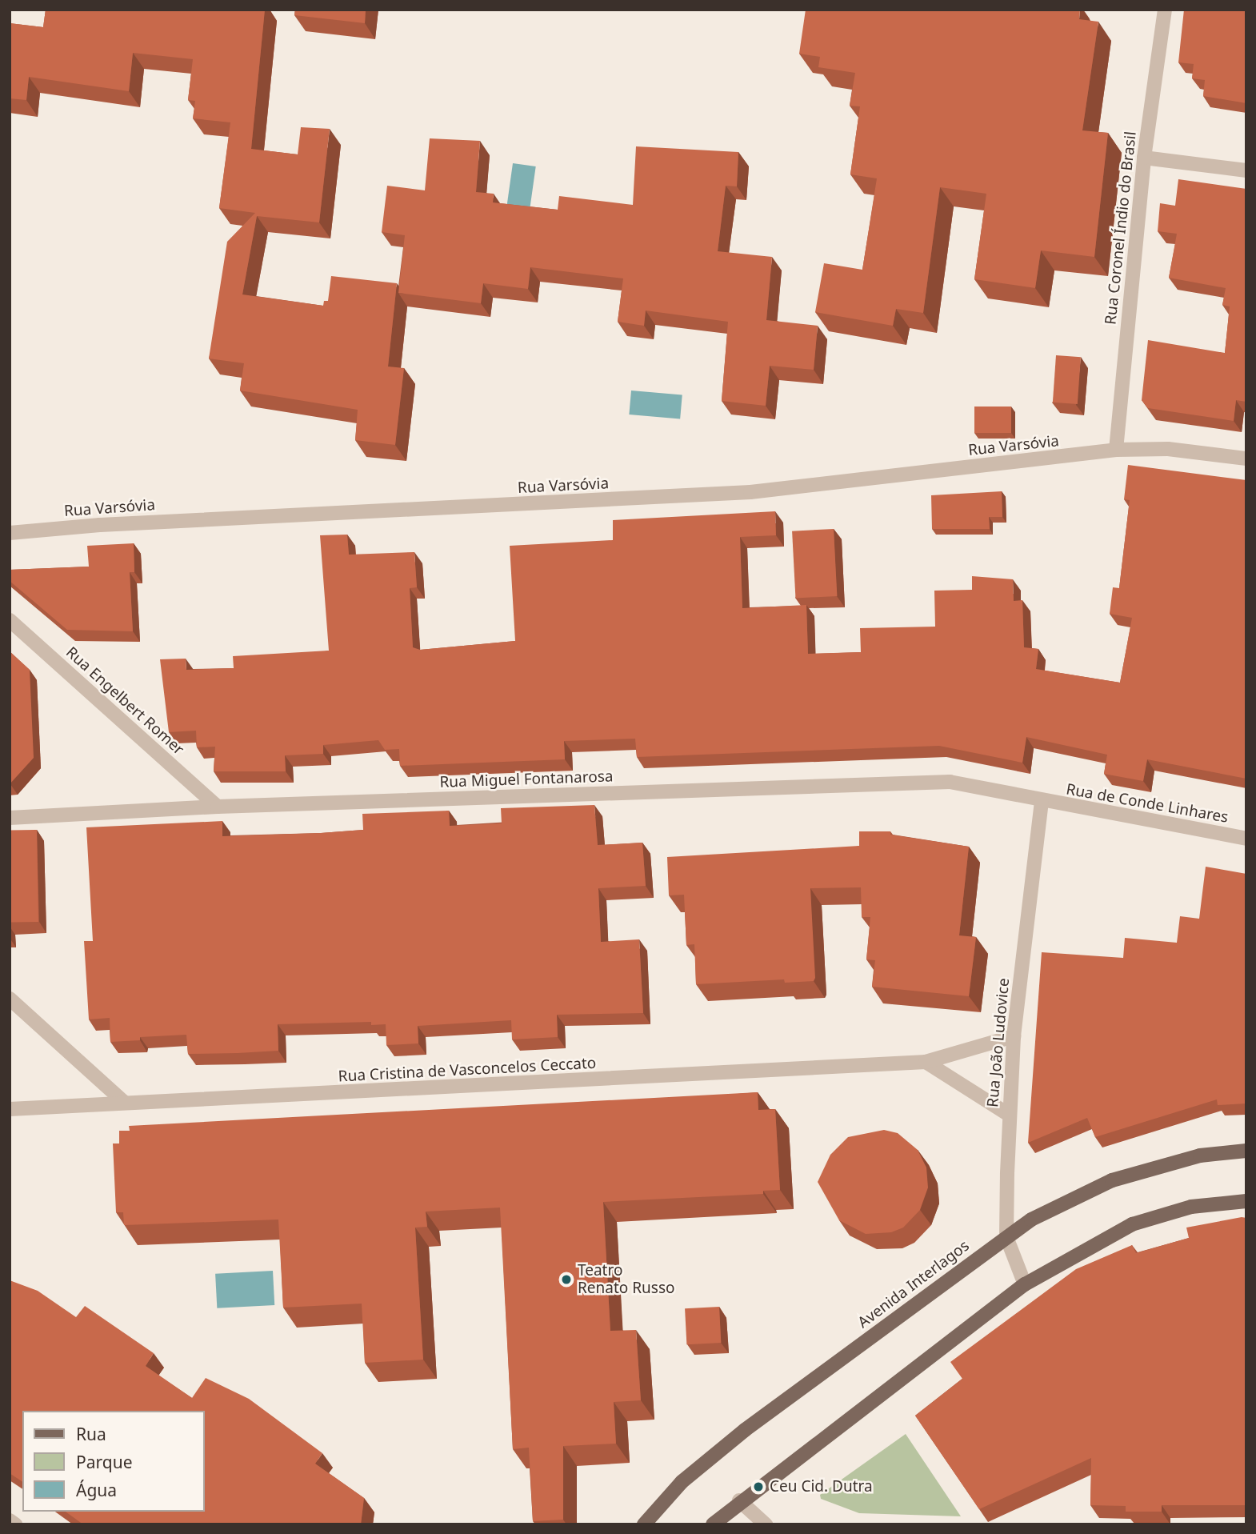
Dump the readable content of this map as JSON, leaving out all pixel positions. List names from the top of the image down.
{
  "streets": {
    "main road": ["Avenida Interlagos"],
    "street": [
      "Rua Coronel Índio do Brasil",
      "Rua Varsóvia",
      "Rua Engelbert Romer",
      "Rua Miguel Fontanarosa",
      "Rua de Conde Linhares",
      "Rua João Ludovice",
      "Rua Cristina de Vasconcelos Ceccato"
    ]
  },
  "crossings": [
    ["Rua Coronel Índio do Brasil", "Rua Varsóvia"],
    ["Rua Engelbert Romer", "Rua Miguel Fontanarosa"],
    ["Rua Miguel Fontanarosa", "Rua de Conde Linhares"],
    ["Rua Miguel Fontanarosa", "Rua João Ludovice"],
    ["Rua de Conde Linhares", "Rua João Ludovice"],
    ["Rua João Ludovice", "Rua Cristina de Vasconcelos Ceccato"],
    ["Rua João Ludovice", "Avenida Interlagos"]
  ],
  "places": ["Teatro Renato Russo", "Ceu Cid. Dutra"],
  "legend": ["Rua", "Parque", "Água"]
}
